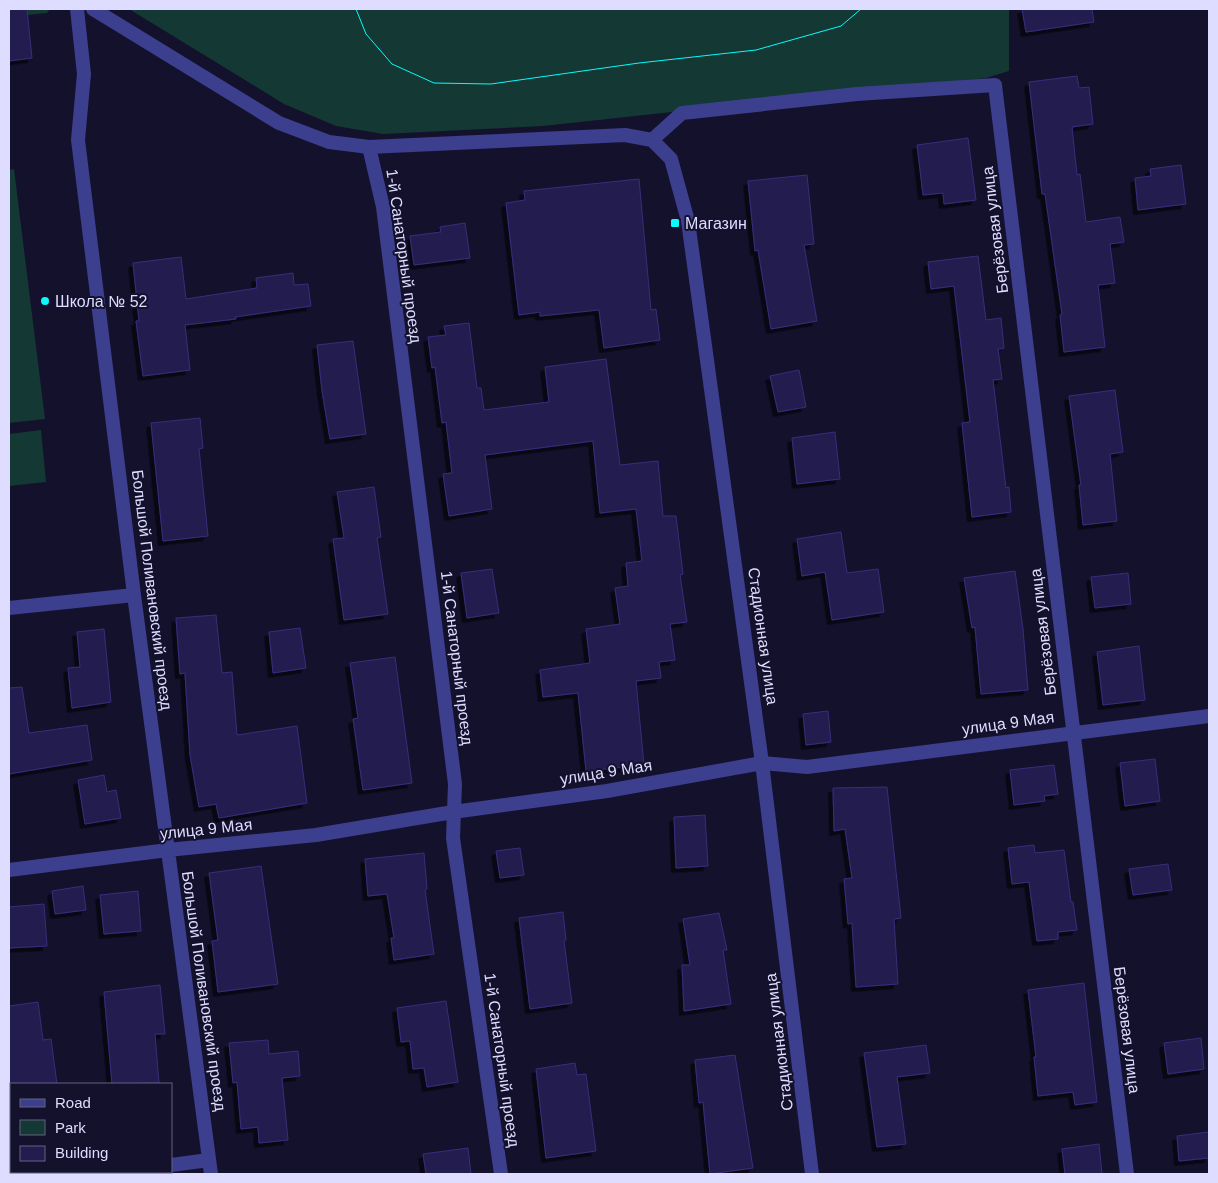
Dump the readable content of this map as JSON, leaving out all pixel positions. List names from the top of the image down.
{
  "streets": {
    "street": [
      "Берёзовая улица",
      "1-й Санаторный проезд",
      "Большой Поливановский проезд",
      "Стадионная улица",
      "улица 9 Мая"
    ]
  },
  "crossings": [
    ["Берёзовая улица", "Стадионная улица"],
    ["Берёзовая улица", "улица 9 Мая"],
    ["1-й Санаторный проезд", "улица 9 Мая"],
    ["Большой Поливановский проезд", "улица 9 Мая"],
    ["Стадионная улица", "улица 9 Мая"]
  ],
  "places": {
    "transit": ["Магазин"],
    "other": ["Школа № 52"]
  },
  "legend": ["Road", "Park", "Building"]
}
